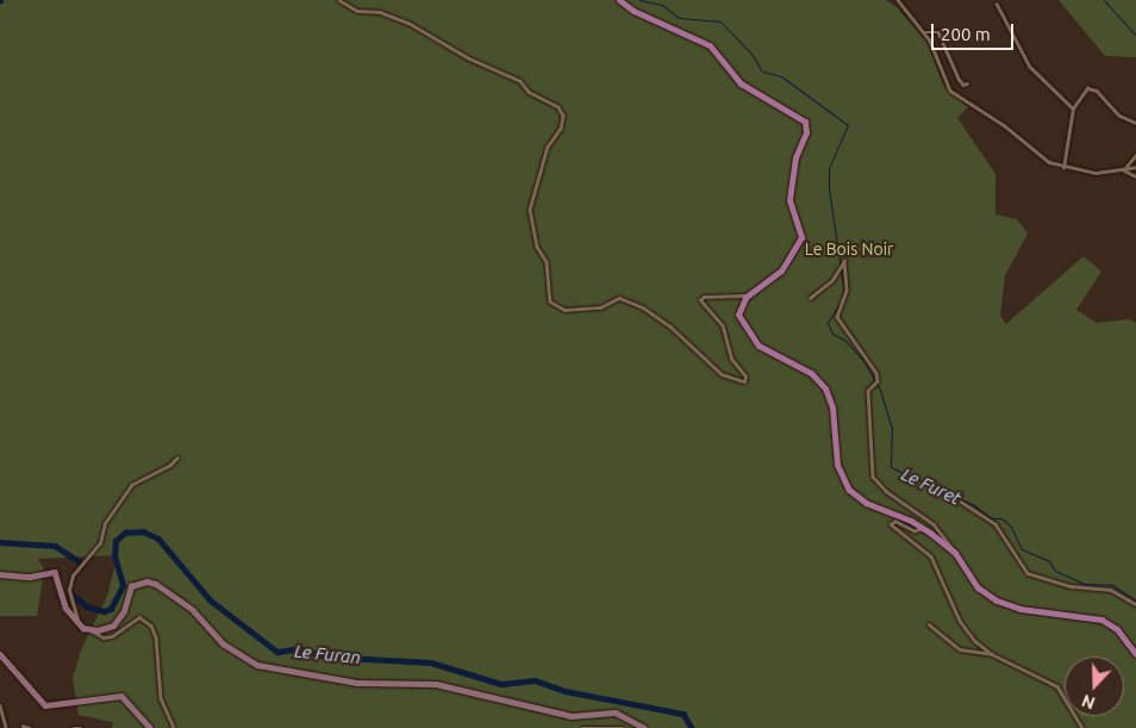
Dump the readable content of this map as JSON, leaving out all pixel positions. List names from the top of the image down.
{
  "water": ["Le Furet", "Le Furan"],
  "parks": ["Le Bois Noir"],
  "scale_bar": "200 m",
  "north": "bottom"
}
